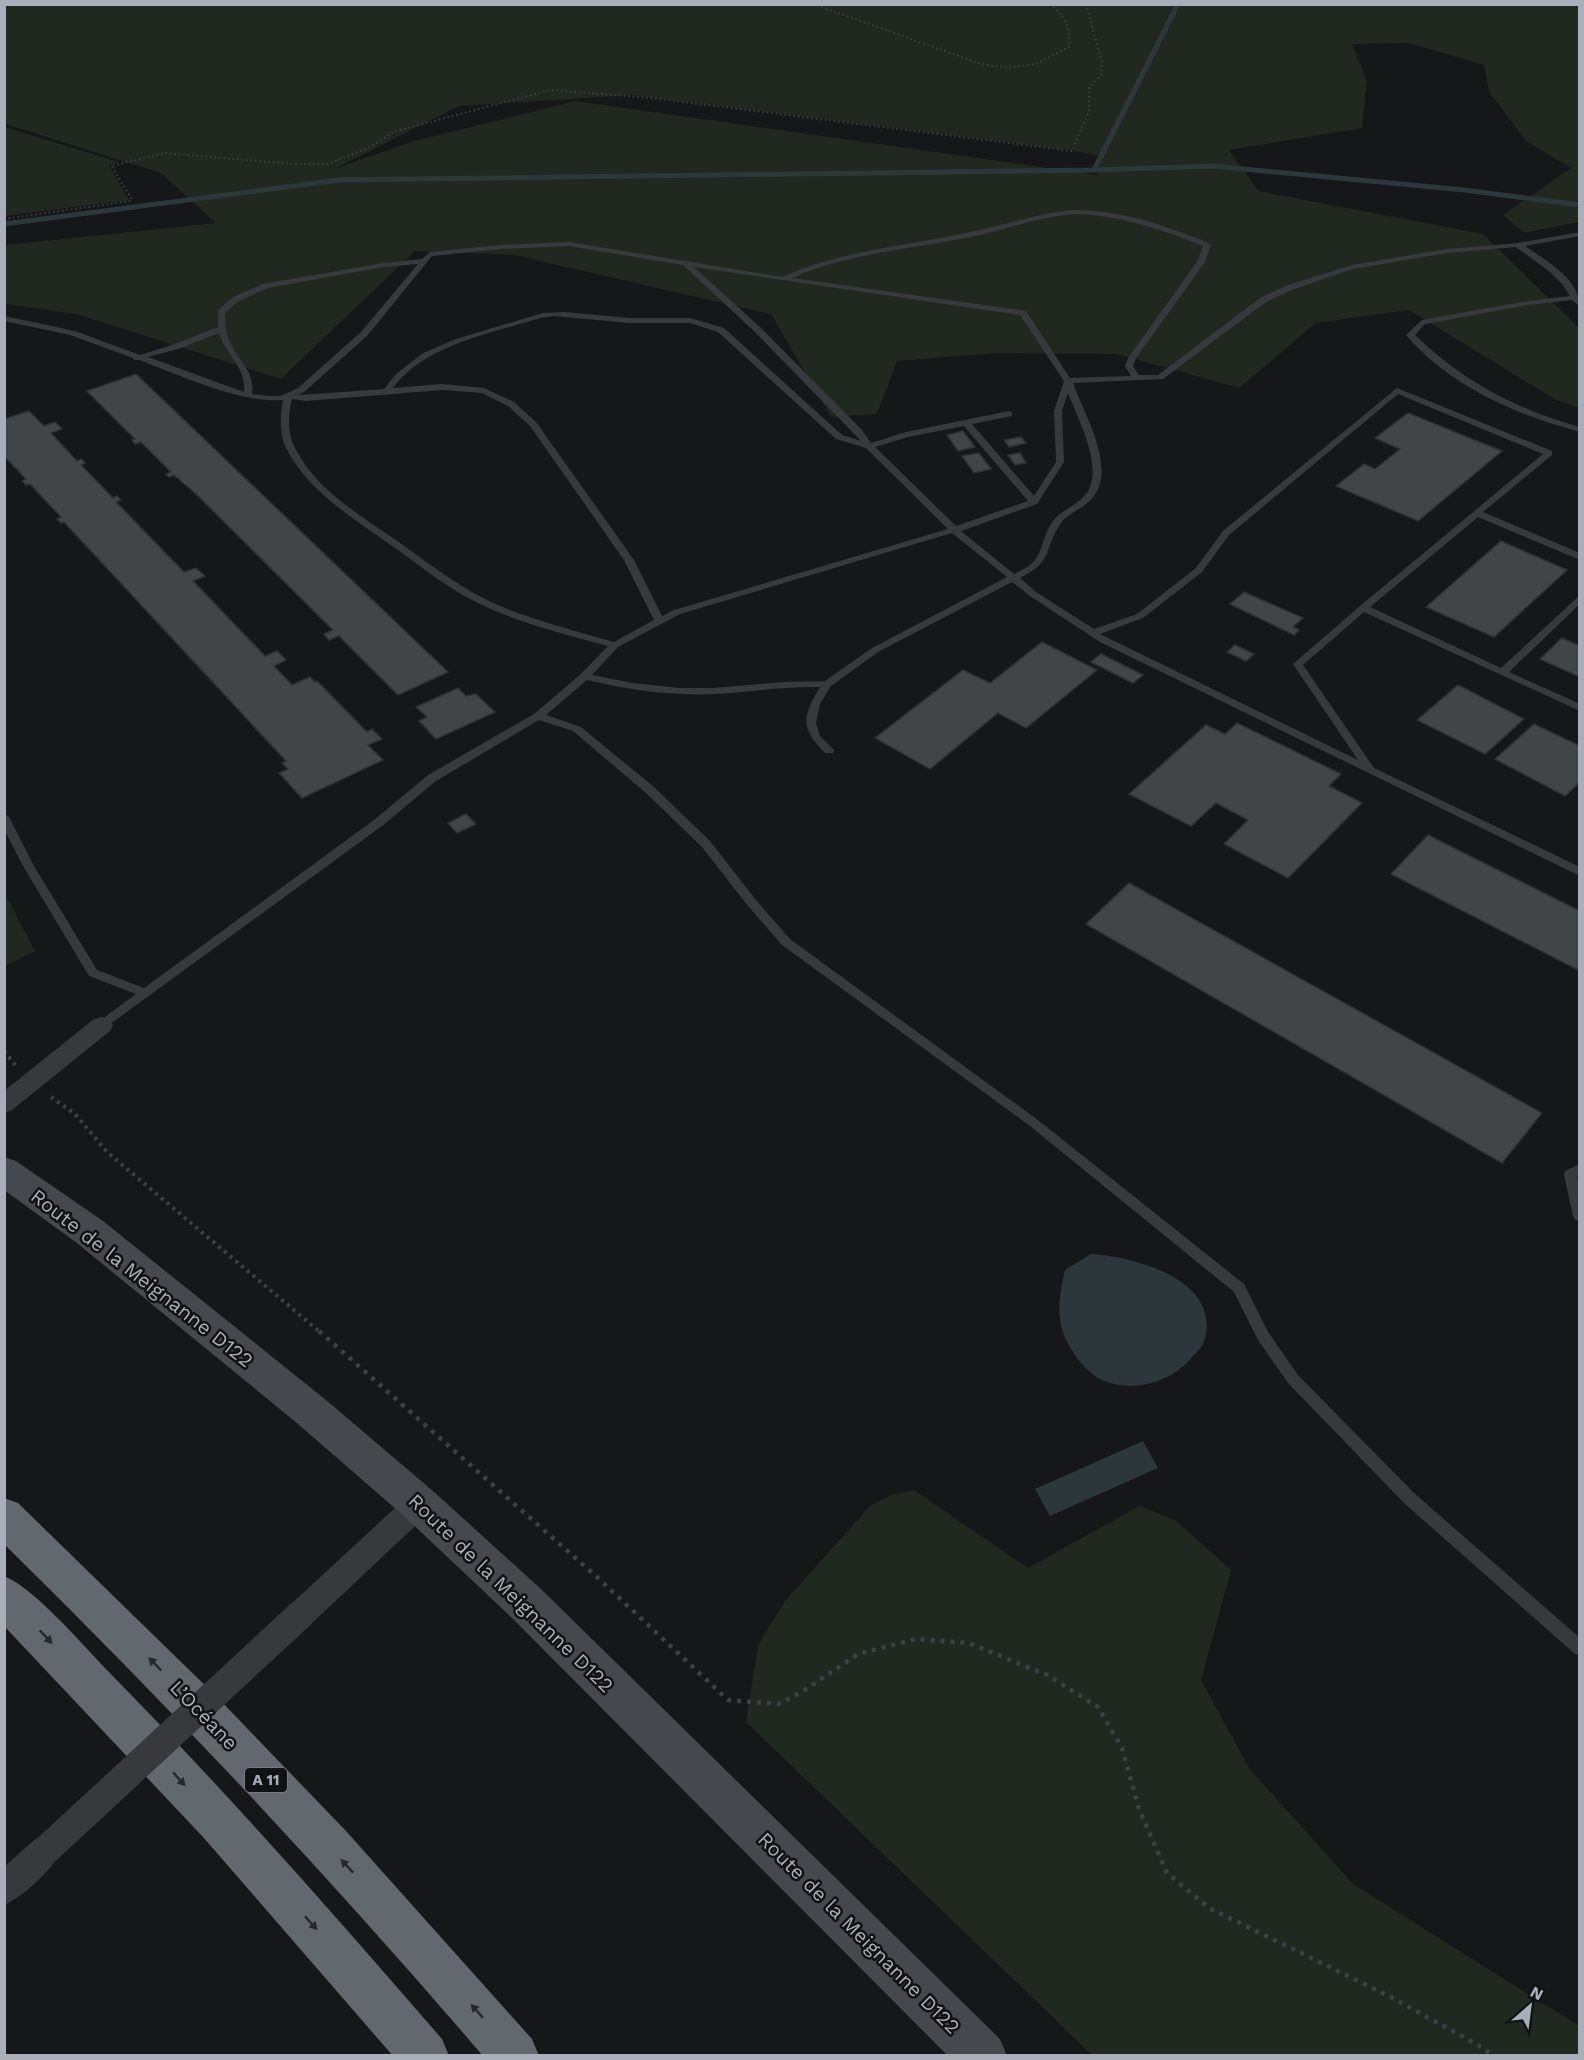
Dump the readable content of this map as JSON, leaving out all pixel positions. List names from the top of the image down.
{
  "streets": {
    "highway": ["L’Océane", "A 11"],
    "street": ["Route de la Meignanne D122"]
  },
  "north": "top right"
}
